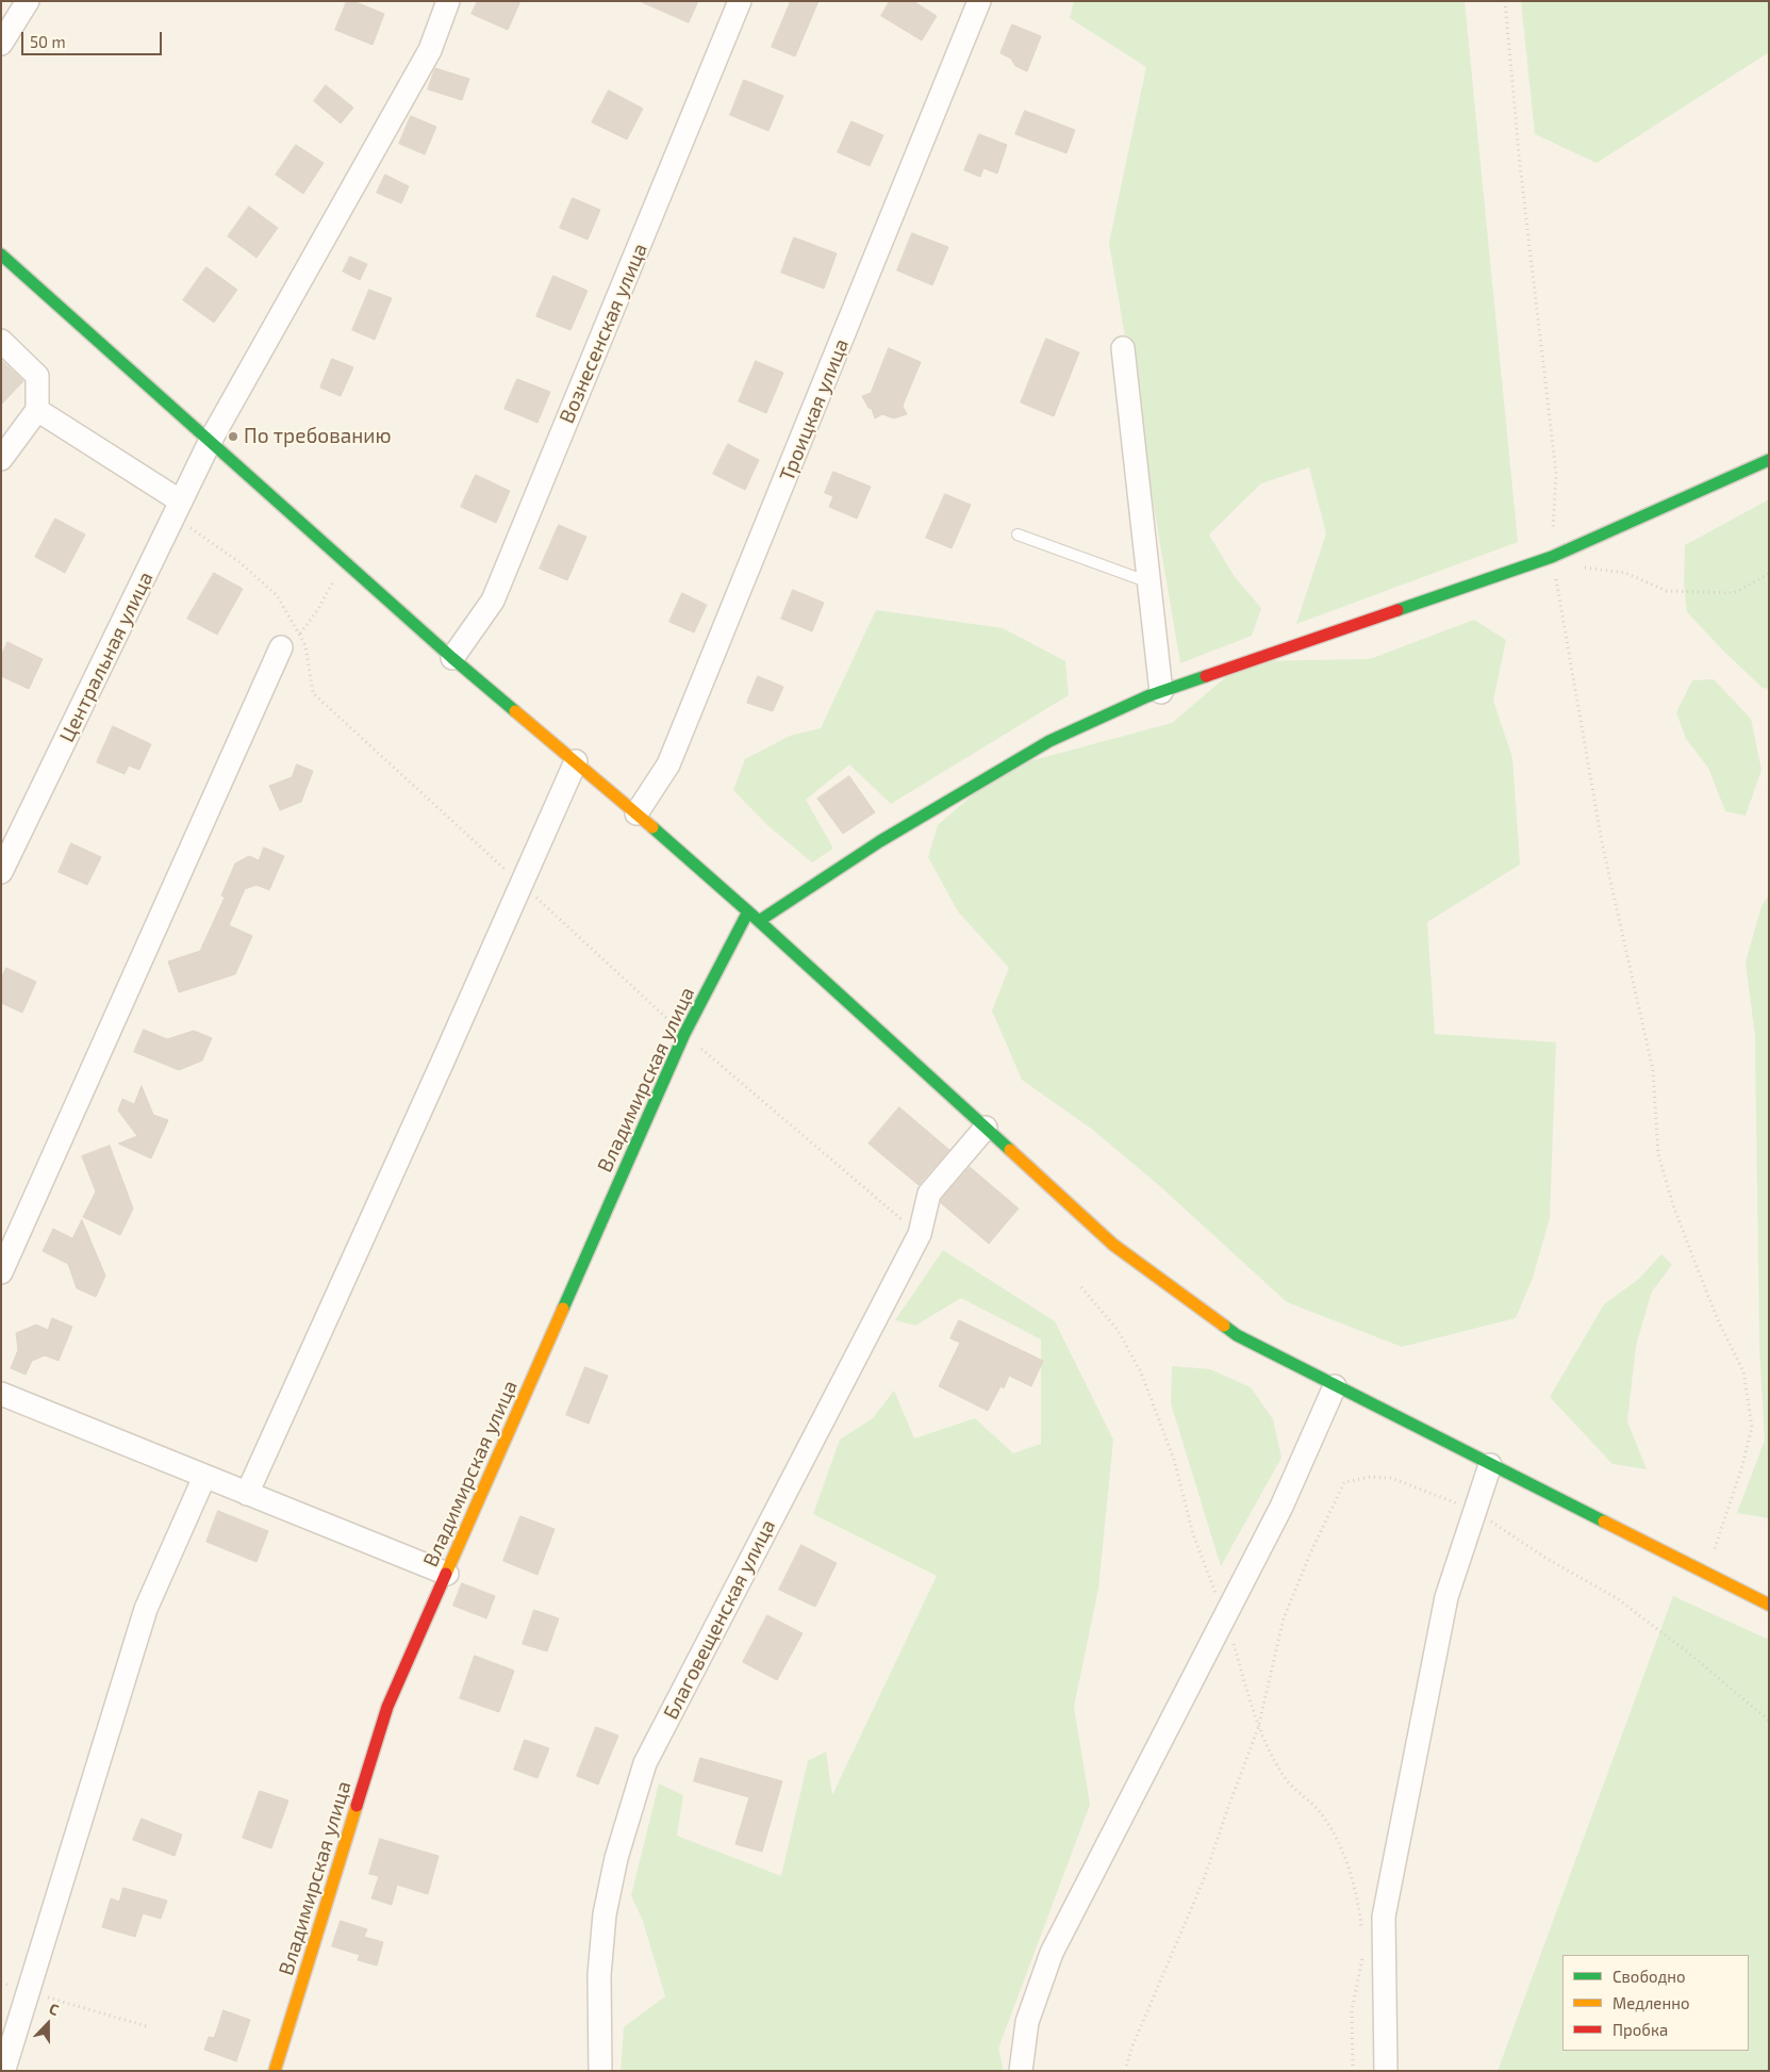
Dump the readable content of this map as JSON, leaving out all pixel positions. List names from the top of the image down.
{
  "streets": {
    "street": [
      "Вознесенская улица",
      "Троицкая улица",
      "Центральная улица",
      "Владимирская улица",
      "Благовещенская улица"
    ]
  },
  "places": ["По требованию"],
  "legend": ["Свободно", "Медленно", "Пробка"],
  "scale_bar": "50 m",
  "north": "top"
}
